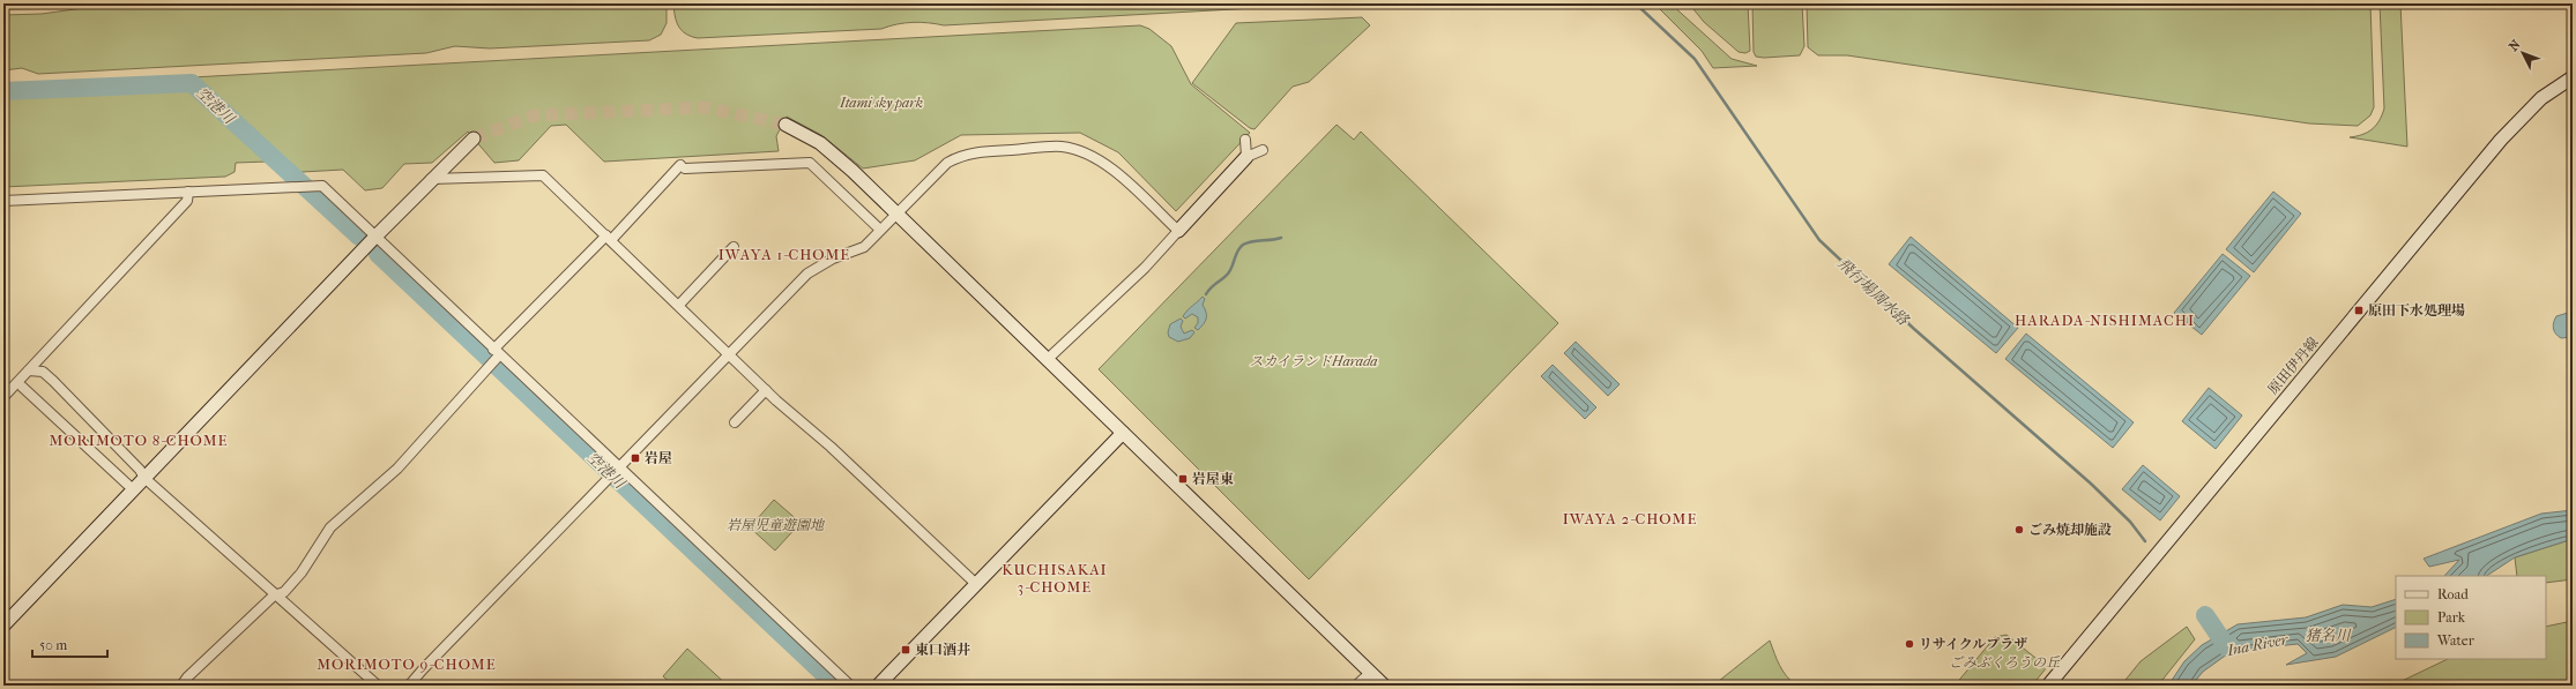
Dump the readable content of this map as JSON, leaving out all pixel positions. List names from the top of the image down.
{
  "streets": {
    "street": ["原田伊丹線"]
  },
  "districts": [
    "IWAYA 1-CHOME",
    "HARADA-NISHIMACHI",
    "MORIMOTO 8-CHOME",
    "IWAYA 2-CHOME",
    "KUCHISAKAI 3-CHOME",
    "MORIMOTO 9-CHOME"
  ],
  "water": [
    "空港川",
    "飛行場周水路",
    "猪名川",
    "Ina River"
  ],
  "parks": [
    "Itami sky park",
    "スカイランドHarada",
    "岩屋児童遊園地",
    "ごみぶくろうの丘"
  ],
  "places": {
    "transit": [
      "原田下水処理場",
      "岩屋",
      "岩屋東",
      "東口酒井"
    ],
    "other": ["ごみ焼却施設", "リサイクルプラザ"]
  },
  "legend": ["Road", "Park", "Water"],
  "scale_bar": "50 m",
  "north": "top left"
}
